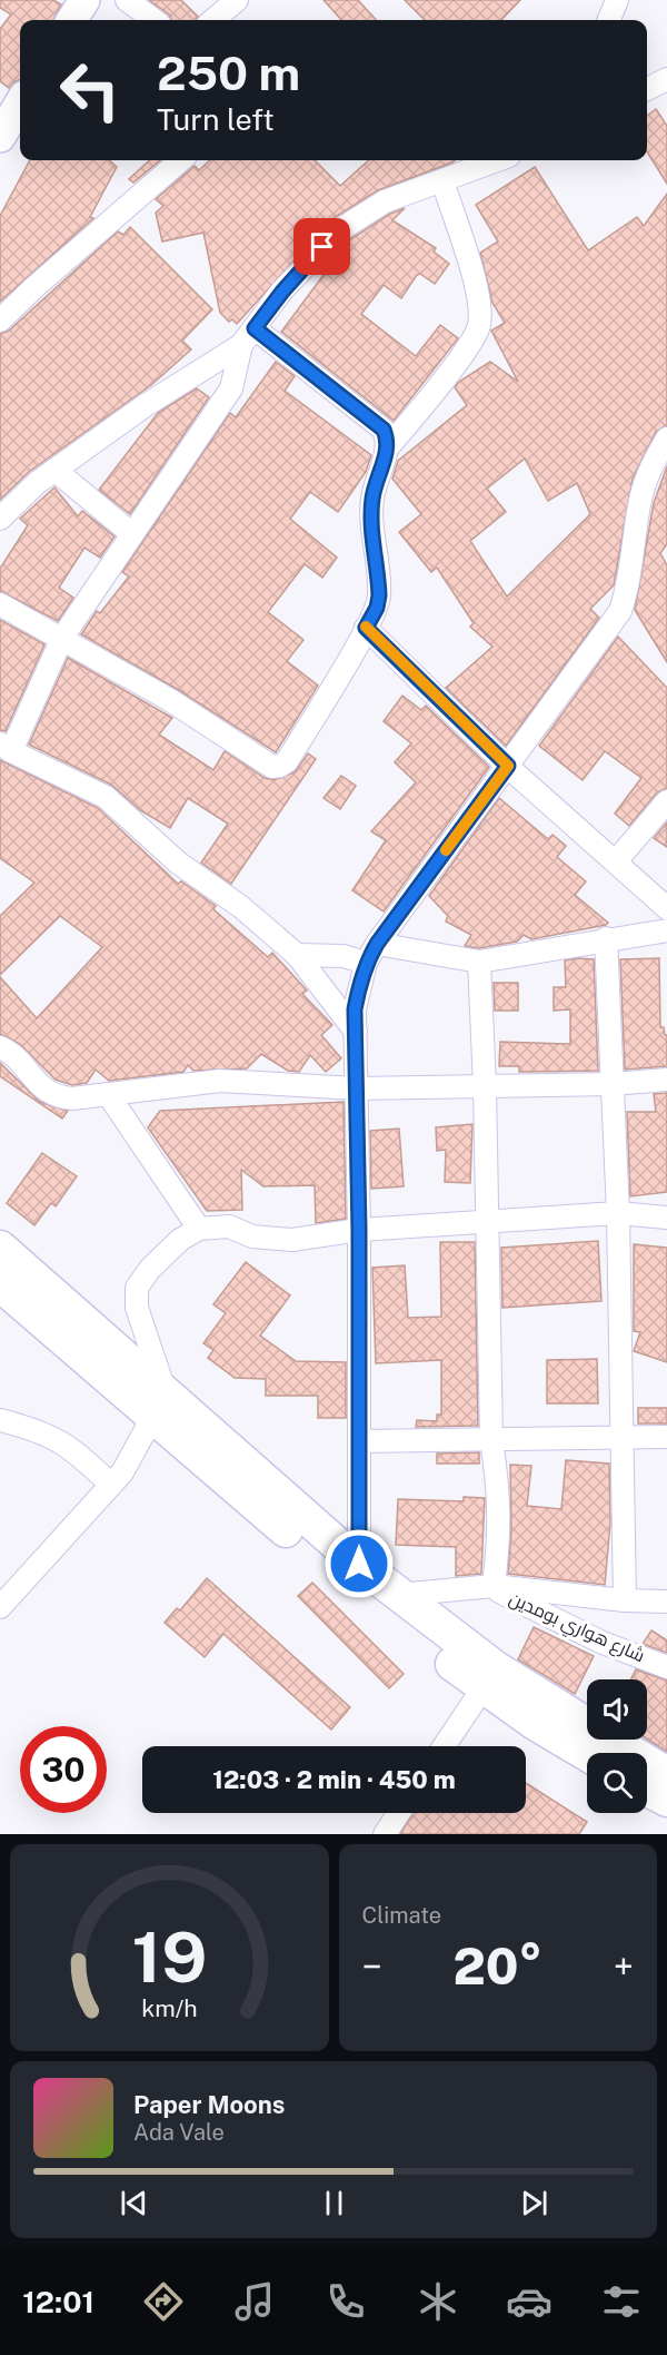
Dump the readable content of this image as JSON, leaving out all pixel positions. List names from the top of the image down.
{
  "streets": {
    "street": ["شارع هواري بومدين"]
  },
  "page": {
    "turn": ["250 m", "Turn left"],
    "limit": "30",
    "trip": "12:03 · 2 min · 450 m",
    "tile": "Climate",
    "heat": ["−", "20°", "+"],
    "song": ["Paper Moons", "Ada Vale"],
    "tabs": "12:01",
    "gauge": ["19", "km/h"]
  }
}
